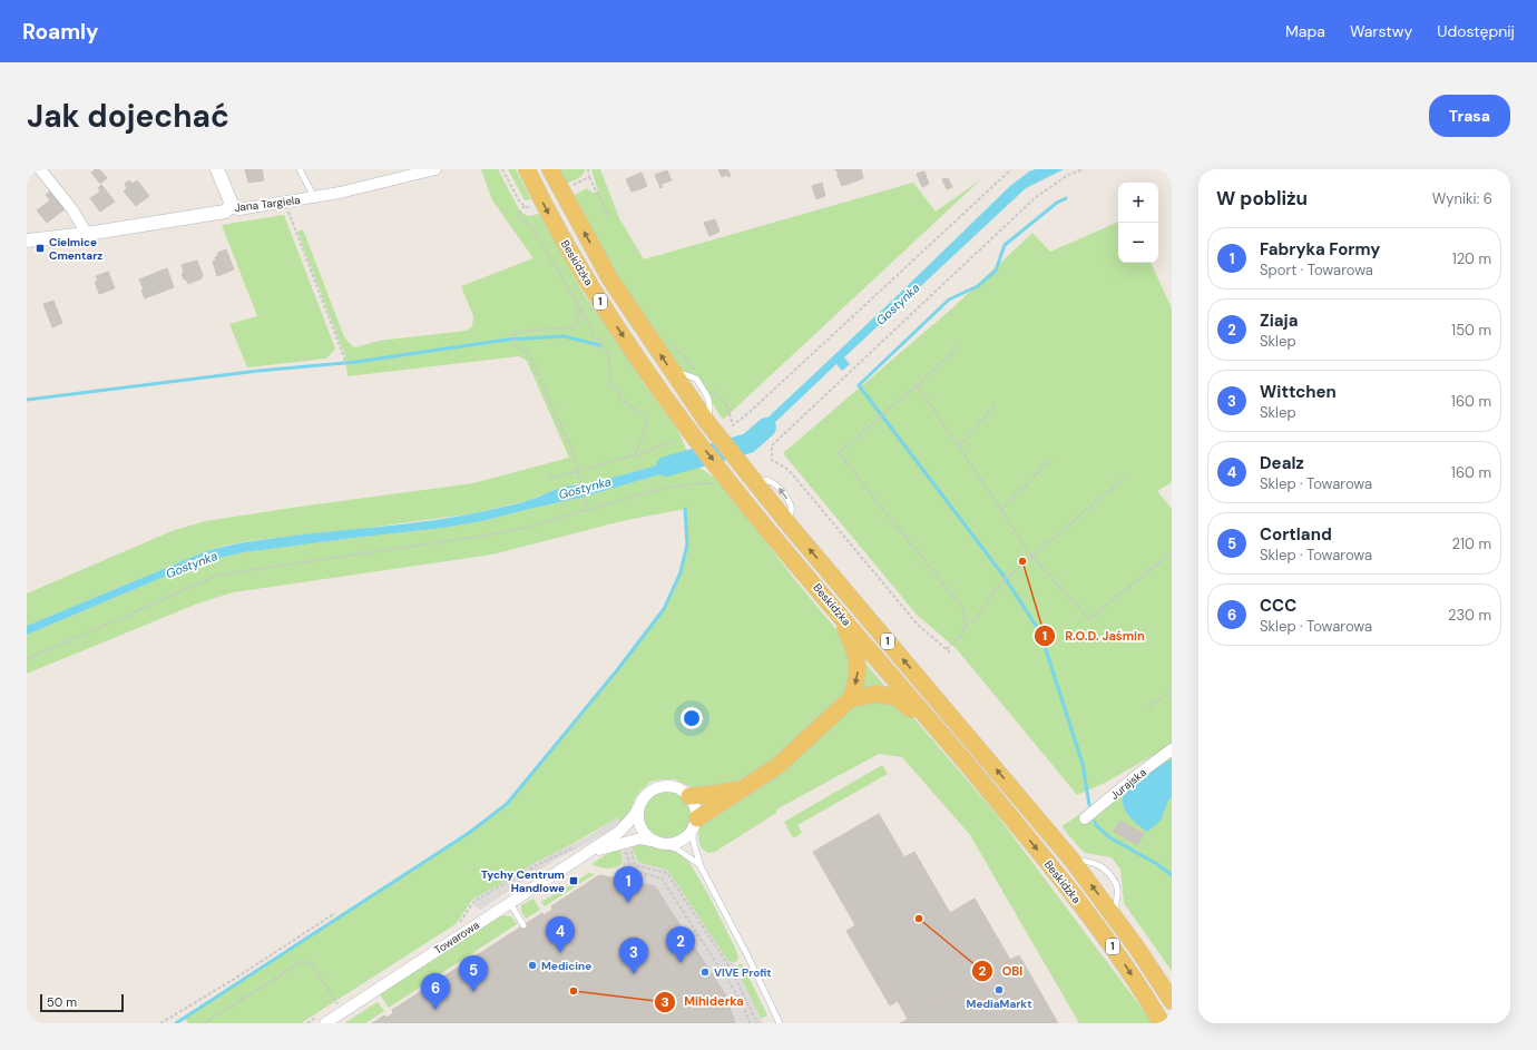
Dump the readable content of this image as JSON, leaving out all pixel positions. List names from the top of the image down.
{
  "streets": {
    "main road": ["Beskidzka", "1"],
    "street": ["Jana Targiela", "Jurajska", "Towarowa"]
  },
  "water": ["Gostynka"],
  "places": {
    "transit": ["Cielmice Cmentarz", "Tychy Centrum Handlowe"],
    "other": [
      "R.O.D. Jaśmin",
      "OBI",
      "Medicine",
      "VIVE Profit",
      "MediaMarkt",
      "Mihiderka"
    ]
  },
  "scale_bar": "50 m",
  "page": {
    "header": "Roamly",
    "nav": ["Mapa", "Warstwy", "Udostępnij"],
    "buttons": "Trasa",
    "title": "Jak dojechać",
    "heading": ["W pobliżu", "Wyniki: 6"],
    "map_buttons": ["+", "−"],
    "list": [
      {
        "mark": "1",
        "name": "Fabryka Formy",
        "note": "Sport · Towarowa",
        "value": "120 m"
      },
      {
        "mark": "2",
        "name": "Ziaja",
        "note": "Sklep",
        "value": "150 m"
      },
      {
        "mark": "3",
        "name": "Wittchen",
        "note": "Sklep",
        "value": "160 m"
      },
      {
        "mark": "4",
        "name": "Dealz",
        "note": "Sklep · Towarowa",
        "value": "160 m"
      },
      {
        "mark": "5",
        "name": "Cortland",
        "note": "Sklep · Towarowa",
        "value": "210 m"
      },
      {
        "mark": "6",
        "name": "CCC",
        "note": "Sklep · Towarowa",
        "value": "230 m"
      }
    ],
    "pins": [
      "1",
      "4",
      "2",
      "3",
      "5",
      "6"
    ],
    "scale": "50 m"
  }
}
